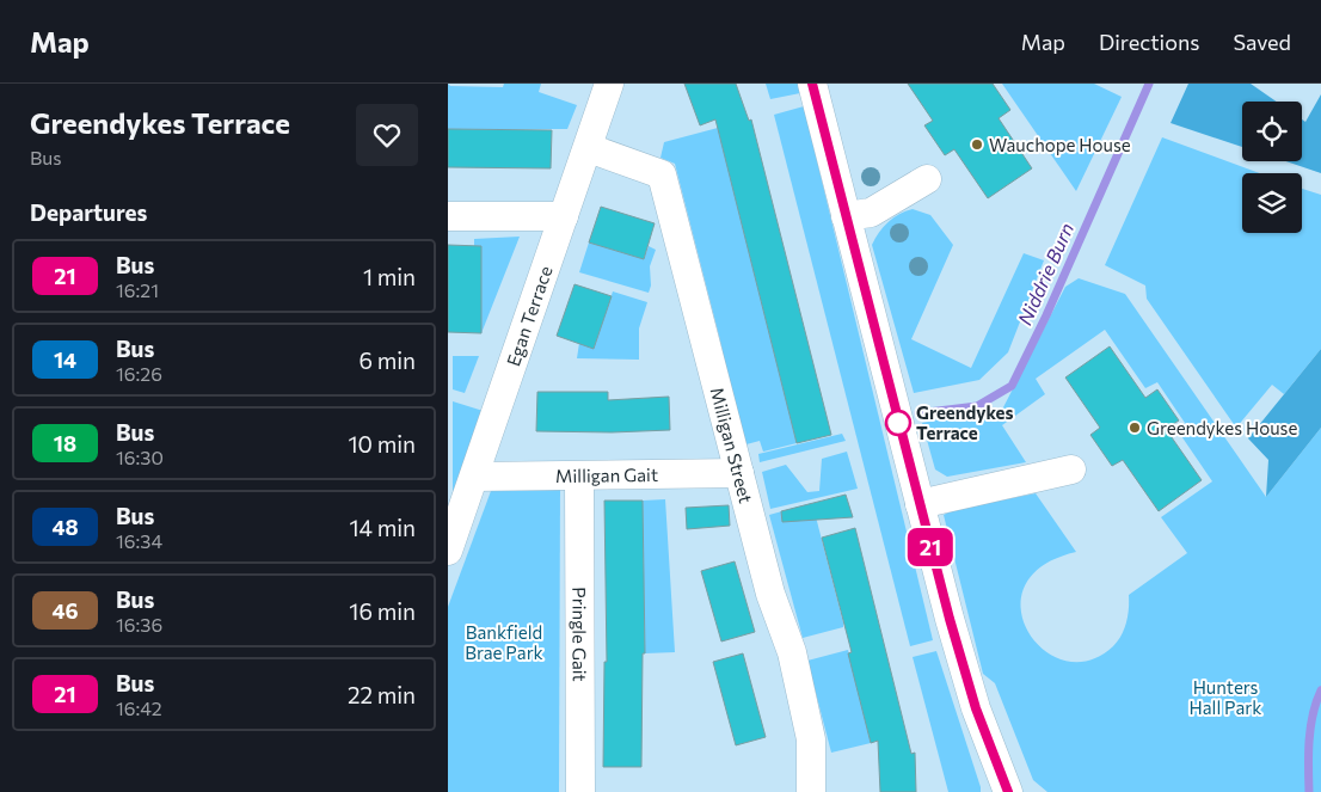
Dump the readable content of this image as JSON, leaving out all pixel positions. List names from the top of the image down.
{
  "streets": {
    "street": [
      "Egan Terrace",
      "Milligan Street",
      "Milligan Gait",
      "Pringle Gait"
    ]
  },
  "crossings": [
    ["Egan Terrace", "Milligan Street"],
    ["Egan Terrace", "Milligan Gait"],
    ["Milligan Street", "Milligan Gait"],
    ["Milligan Gait", "Pringle Gait"]
  ],
  "water": ["Niddrie Burn"],
  "parks": ["Bankfield Brae Park", "Hunters Hall Park"],
  "places": ["Wauchope House", "Greendykes Terrace", "Greendykes House"],
  "lines": ["bus line 21"],
  "page": {
    "header": "Map",
    "nav": ["Map", "Directions", "Saved"],
    "heading": [
      ["Greendykes Terrace", "Bus"],
      "Departures"
    ],
    "on_map": "21",
    "list": [
      {
        "mark": "21",
        "name": "Bus",
        "note": "16:21",
        "value": "1 min"
      },
      {
        "mark": "14",
        "name": "Bus",
        "note": "16:26",
        "value": "6 min"
      },
      {
        "mark": "18",
        "name": "Bus",
        "note": "16:30",
        "value": "10 min"
      },
      {
        "mark": "48",
        "name": "Bus",
        "note": "16:34",
        "value": "14 min"
      },
      {
        "mark": "46",
        "name": "Bus",
        "note": "16:36",
        "value": "16 min"
      },
      {
        "mark": "21",
        "name": "Bus",
        "note": "16:42",
        "value": "22 min"
      }
    ]
  }
}
